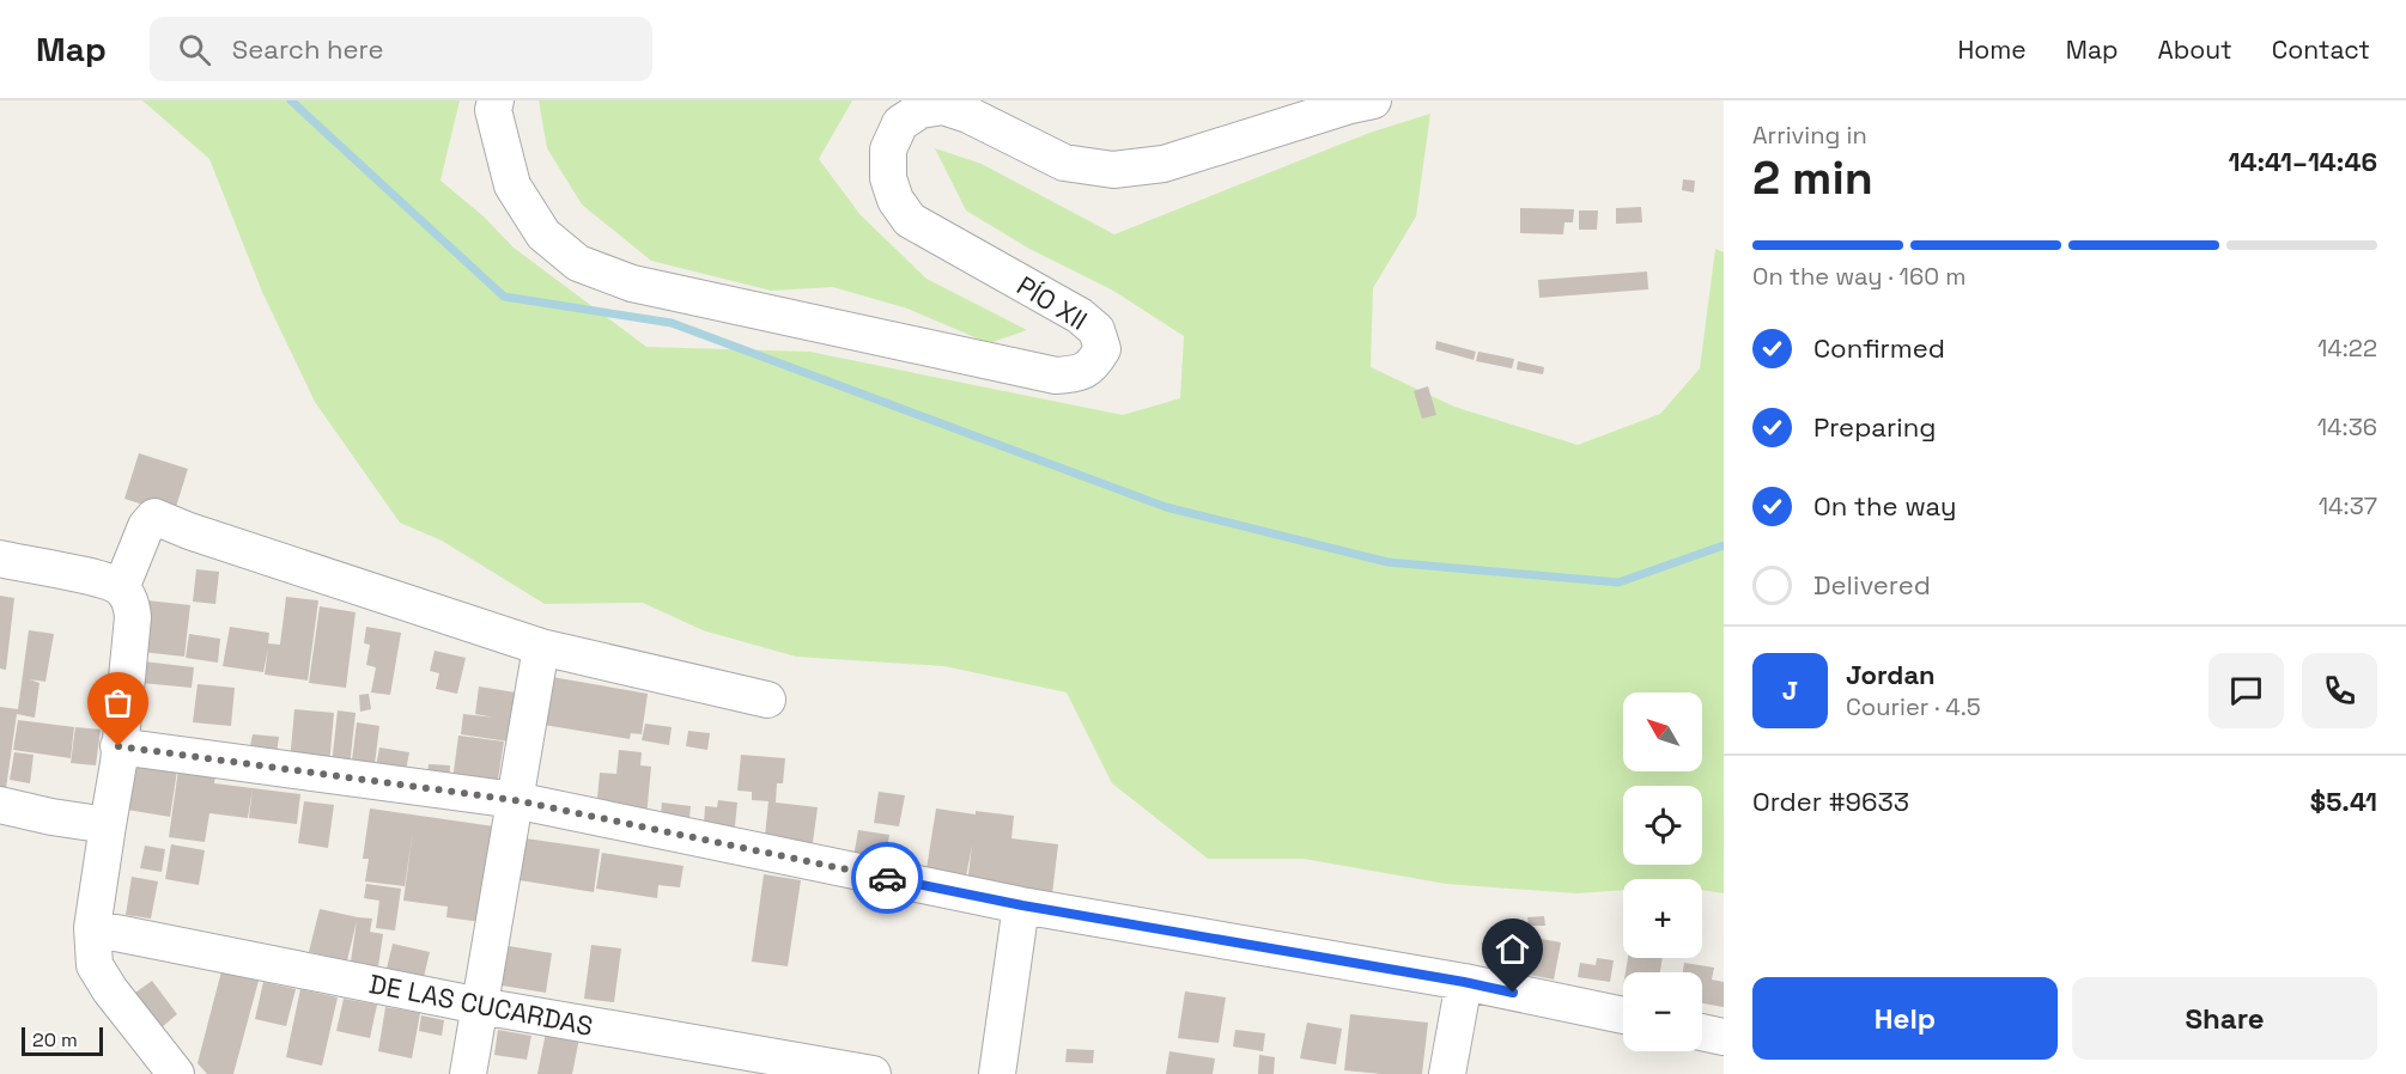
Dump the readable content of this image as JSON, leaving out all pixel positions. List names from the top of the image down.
{
  "streets": {
    "street": ["PÍO XII", "DE LAS CUCARDAS"]
  },
  "scale_bar": "20 m",
  "north": "top left",
  "page": {
    "header": "Map",
    "search": "Search here",
    "nav": [
      "Home",
      "Map",
      "About",
      "Contact"
    ],
    "heading": ["2 min", "Arriving in", "14:41–14:46"],
    "panel": [
      "Jordan",
      "Courier · 4.5",
      "Order #9633",
      "$5.41"
    ],
    "bar": "On the way · 160 m",
    "list": [
      ["Confirmed", "14:22"],
      ["Preparing", "14:36"],
      ["On the way", "14:37"],
      "Delivered"
    ],
    "round": "J",
    "map_buttons": ["+", "−"],
    "buttons": ["Help", "Share"],
    "scale": "20 m"
  }
}
